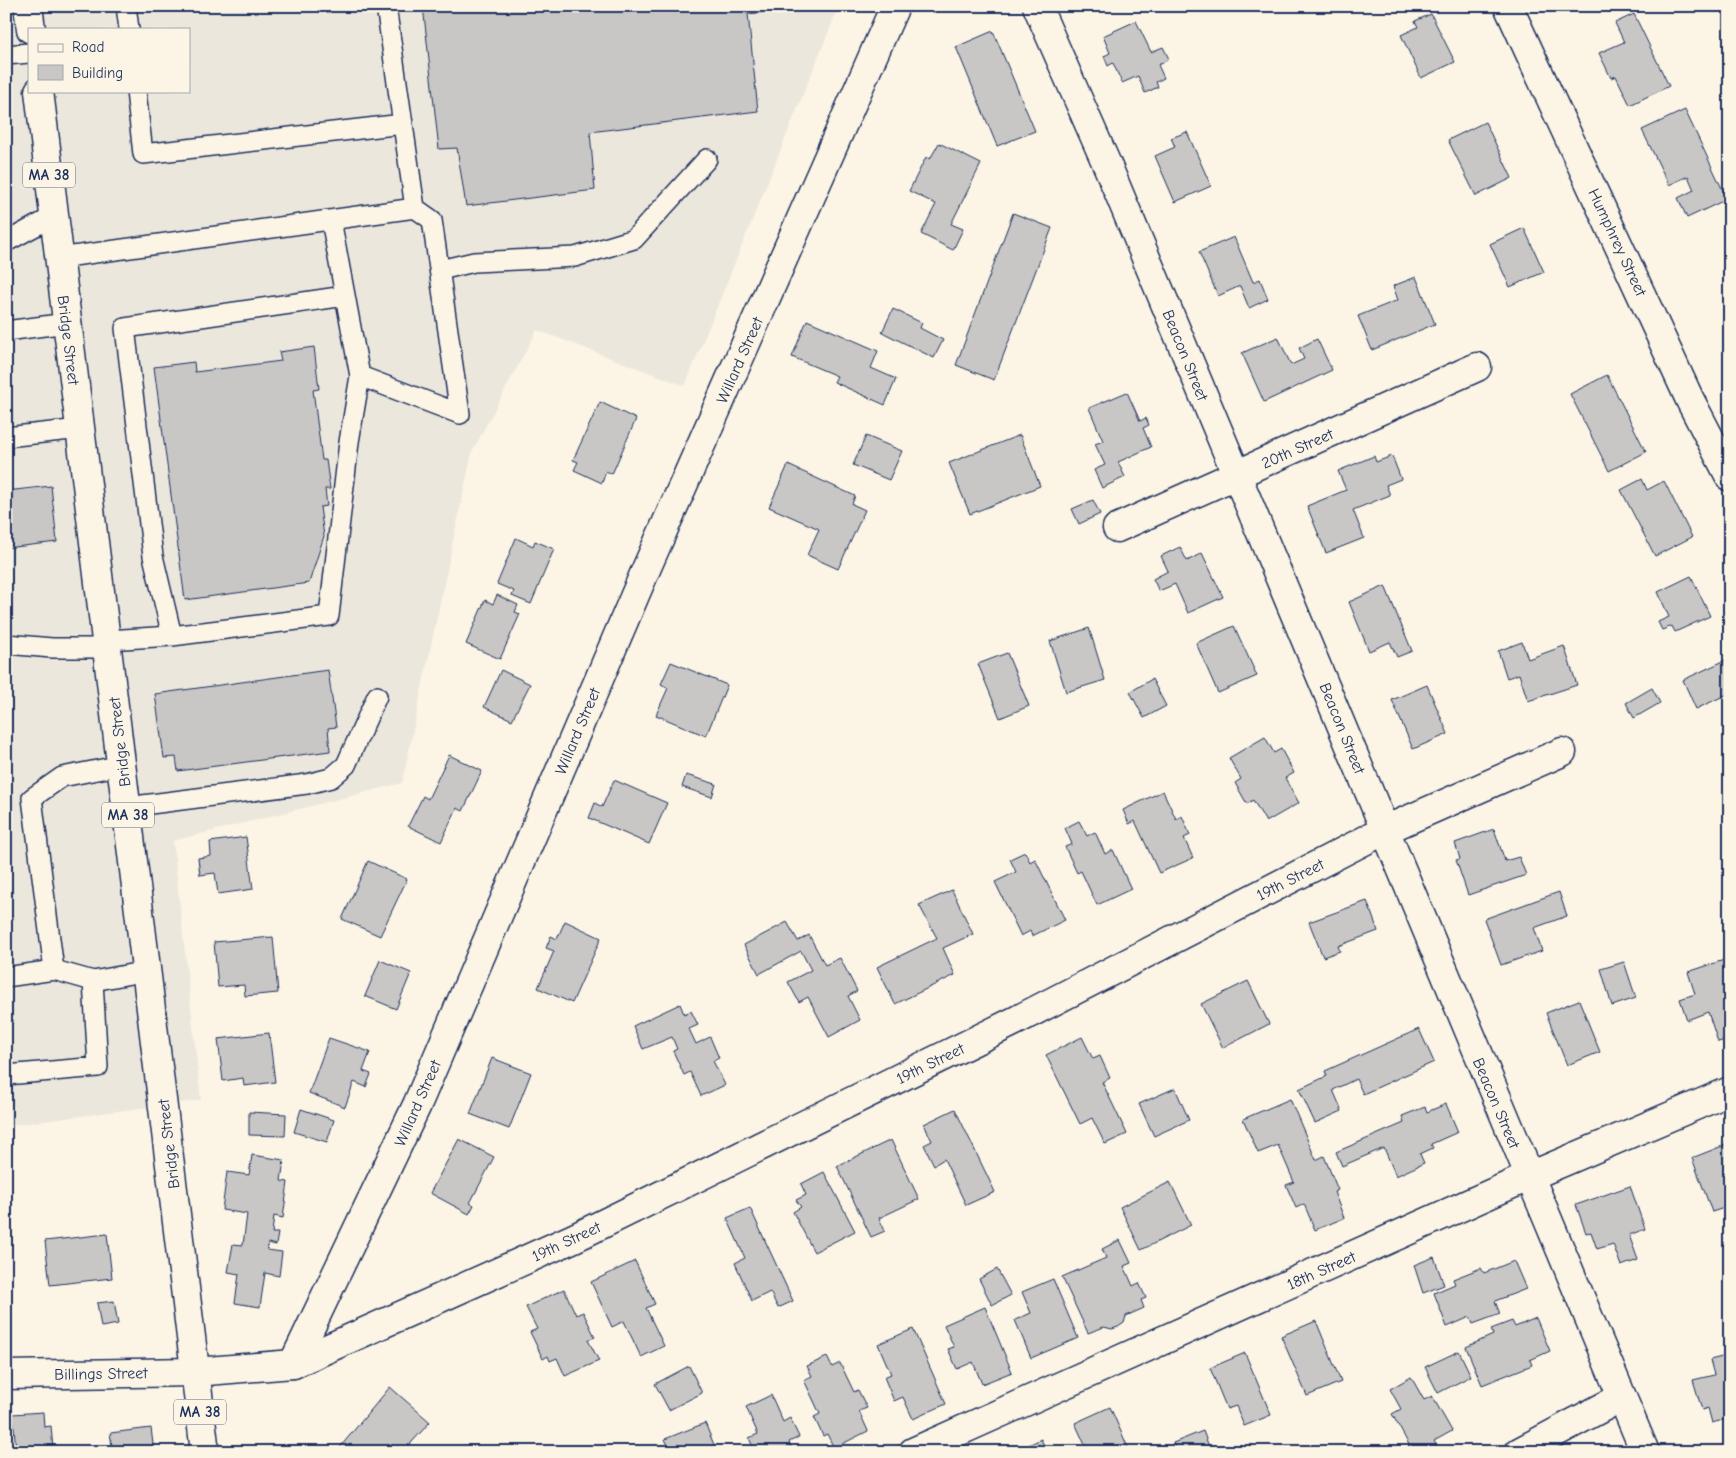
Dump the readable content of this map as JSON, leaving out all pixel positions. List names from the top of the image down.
{
  "streets": {
    "street": [
      "MA 38",
      "Humphrey Street",
      "Bridge Street",
      "Beacon Street",
      "Willard Street",
      "20th Street",
      "19th Street",
      "18th Street",
      "Billings Street"
    ]
  },
  "crossings": [
    ["Bridge Street", "Billings Street"],
    ["Beacon Street", "20th Street"],
    ["Beacon Street", "19th Street"],
    ["Beacon Street", "18th Street"],
    ["Willard Street", "19th Street"]
  ],
  "legend": ["Road", "Building"]
}
